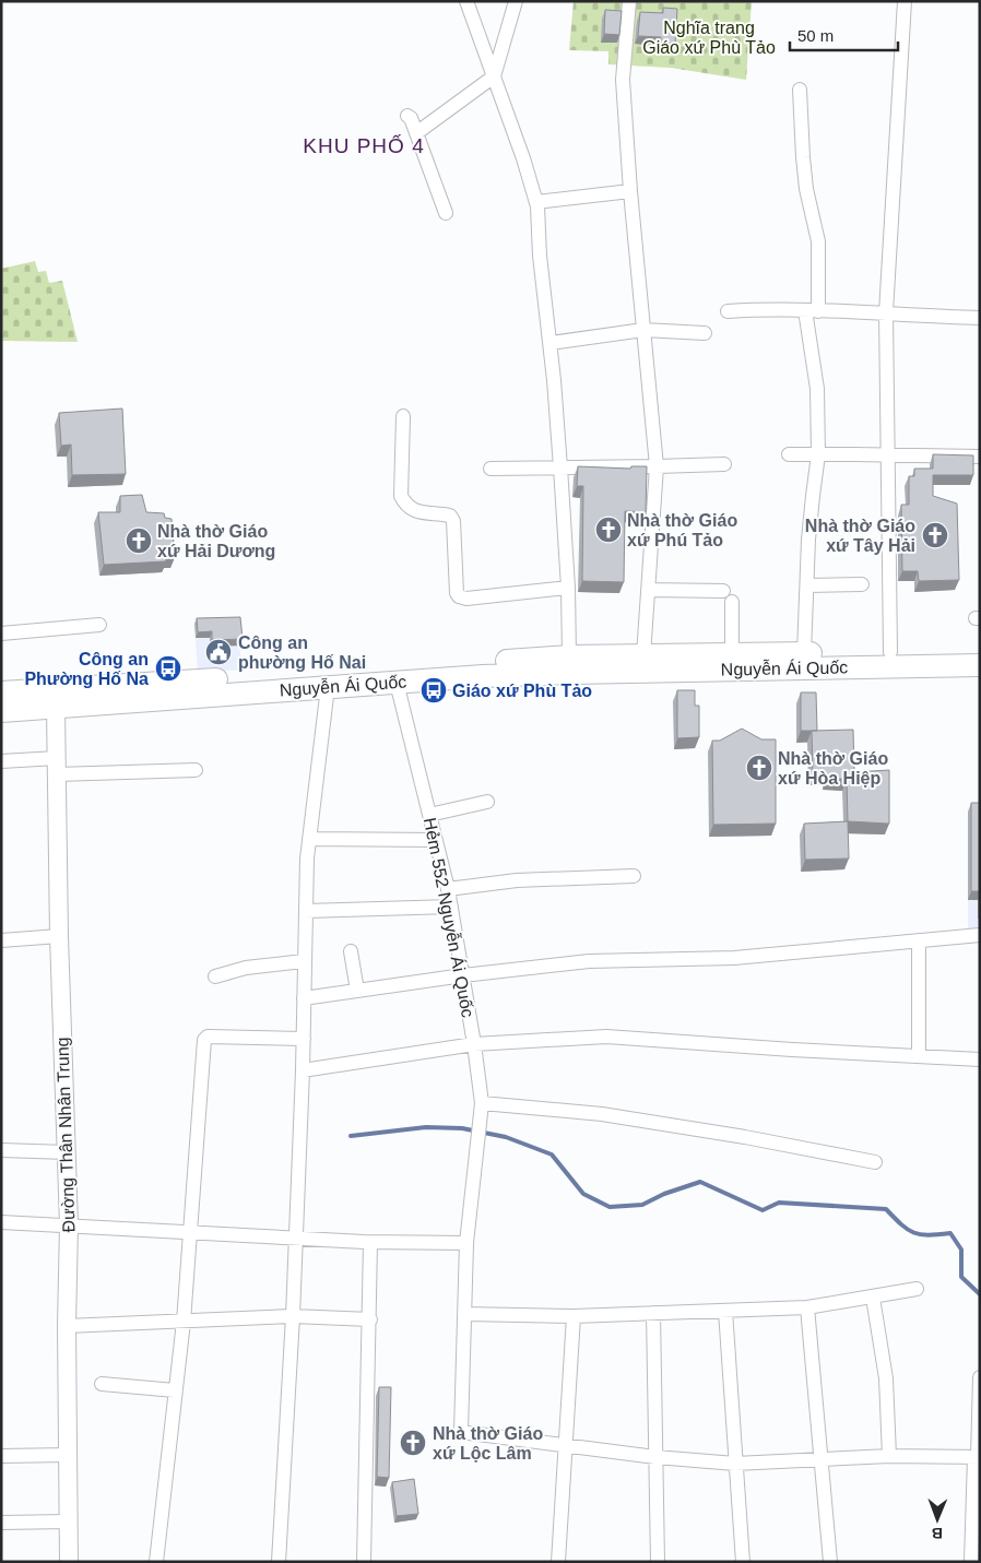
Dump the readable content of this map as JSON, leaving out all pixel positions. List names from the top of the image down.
{
  "streets": {
    "main road": ["Nguyễn Ái Quốc"],
    "street": ["Hẻm 552 Nguyễn Ái Quốc", "Đường Thân Nhân Trung"]
  },
  "crossings": [
    ["Nguyễn Ái Quốc", "Hẻm 552 Nguyễn Ái Quốc"],
    ["Nguyễn Ái Quốc", "Đường Thân Nhân Trung"]
  ],
  "districts": ["KHU PHỐ 4"],
  "parks": ["Nghĩa trang Giáo xứ Phù Tảo"],
  "places": {
    "church": [
      "Nhà thờ Giáo xứ Phú Tảo",
      "Nhà thờ Giáo xứ Tây Hải",
      "Nhà thờ Giáo xứ Hải Dương",
      "Nhà thờ Giáo xứ Hòa Hiệp",
      "Nhà thờ Giáo xứ Lộc Lâm"
    ],
    "public building": ["Công an phường Hố Nai"],
    "bus stop": ["Công an Phường Hố Na", "Giáo xứ Phù Tảo"]
  },
  "scale_bar": "50 m",
  "north": "bottom"
}
